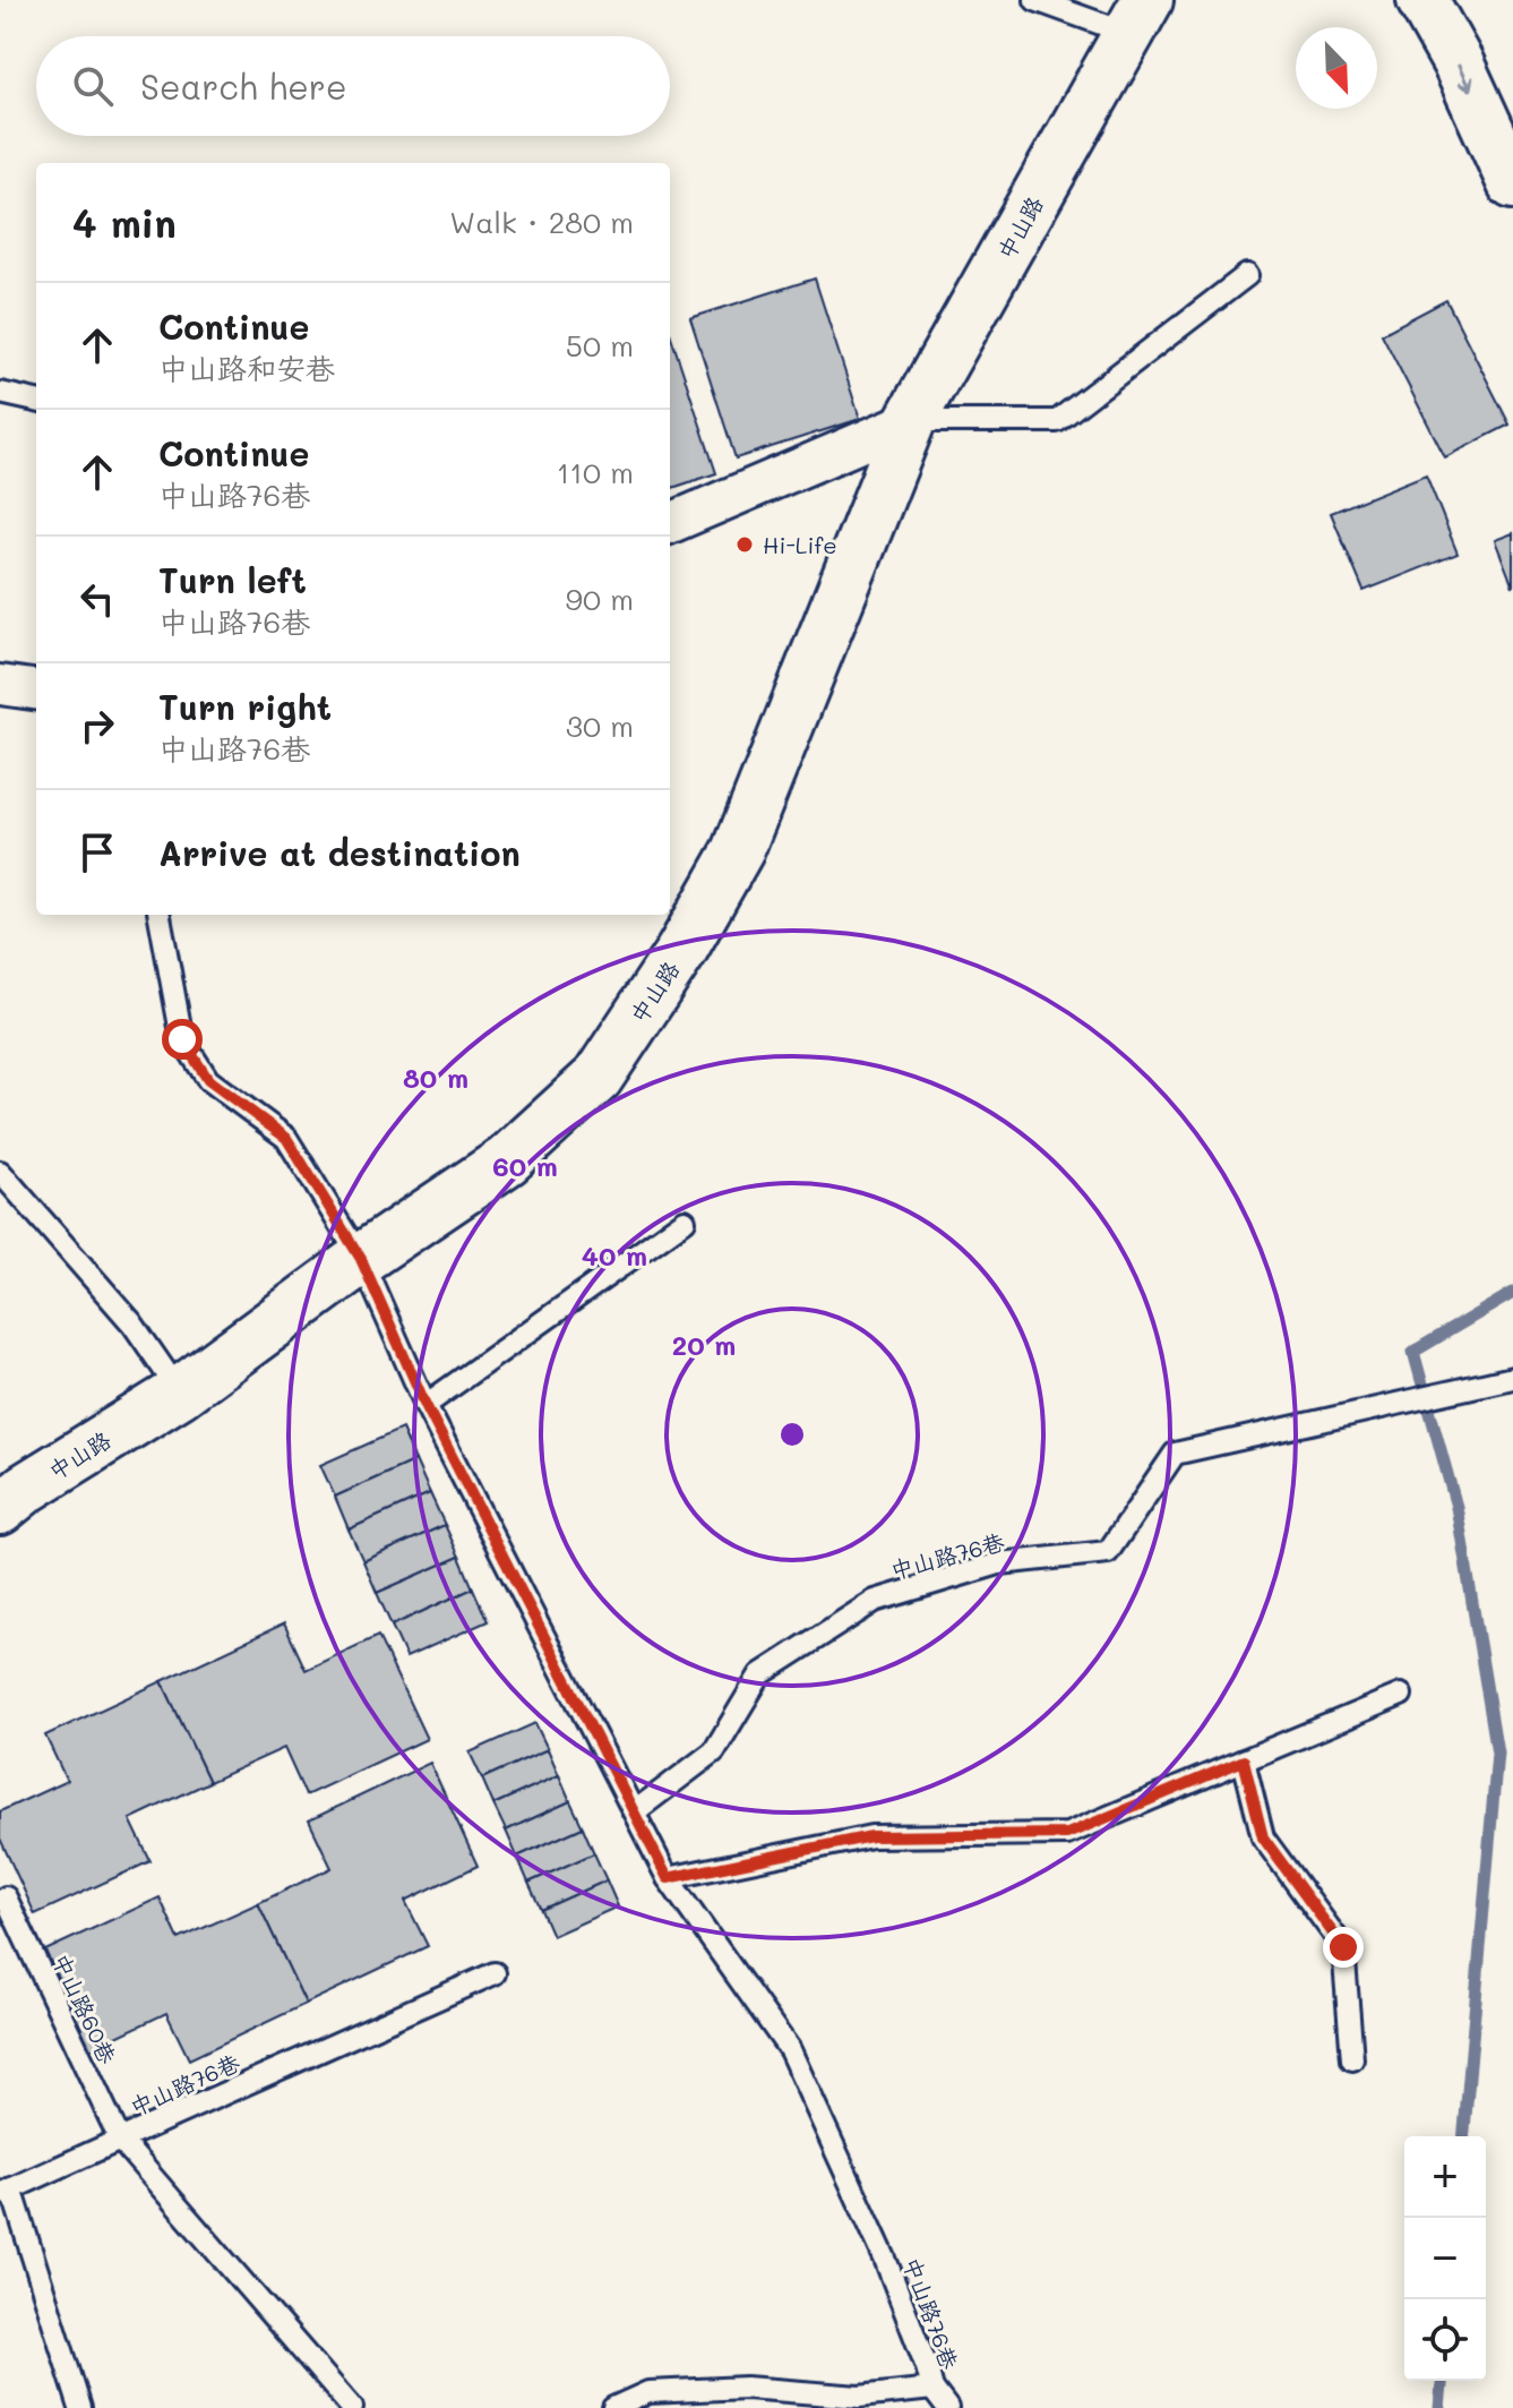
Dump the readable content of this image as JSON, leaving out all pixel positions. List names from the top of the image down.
{
  "streets": {
    "street": ["中山路"],
    "lane": ["中山路76巷", "中山路60巷"]
  },
  "crossings": [
    ["中山路", "中山路76巷"],
    ["中山路76巷", "中山路60巷"]
  ],
  "places": ["Hi-Life"],
  "north": "bottom right",
  "page": {
    "search": "Search here",
    "heading": ["4 min", "Walk · 280 m"],
    "list": [
      ["Continue", "中山路和安巷", "50 m"],
      ["Continue", "中山路76巷", "110 m"],
      ["Turn left", "中山路76巷", "90 m"],
      ["Turn right", "中山路76巷", "30 m"],
      "Arrive at destination"
    ],
    "map_buttons": ["+", "−"]
  },
  "rings": [
    "80 m",
    "60 m",
    "40 m",
    "20 m"
  ]
}
